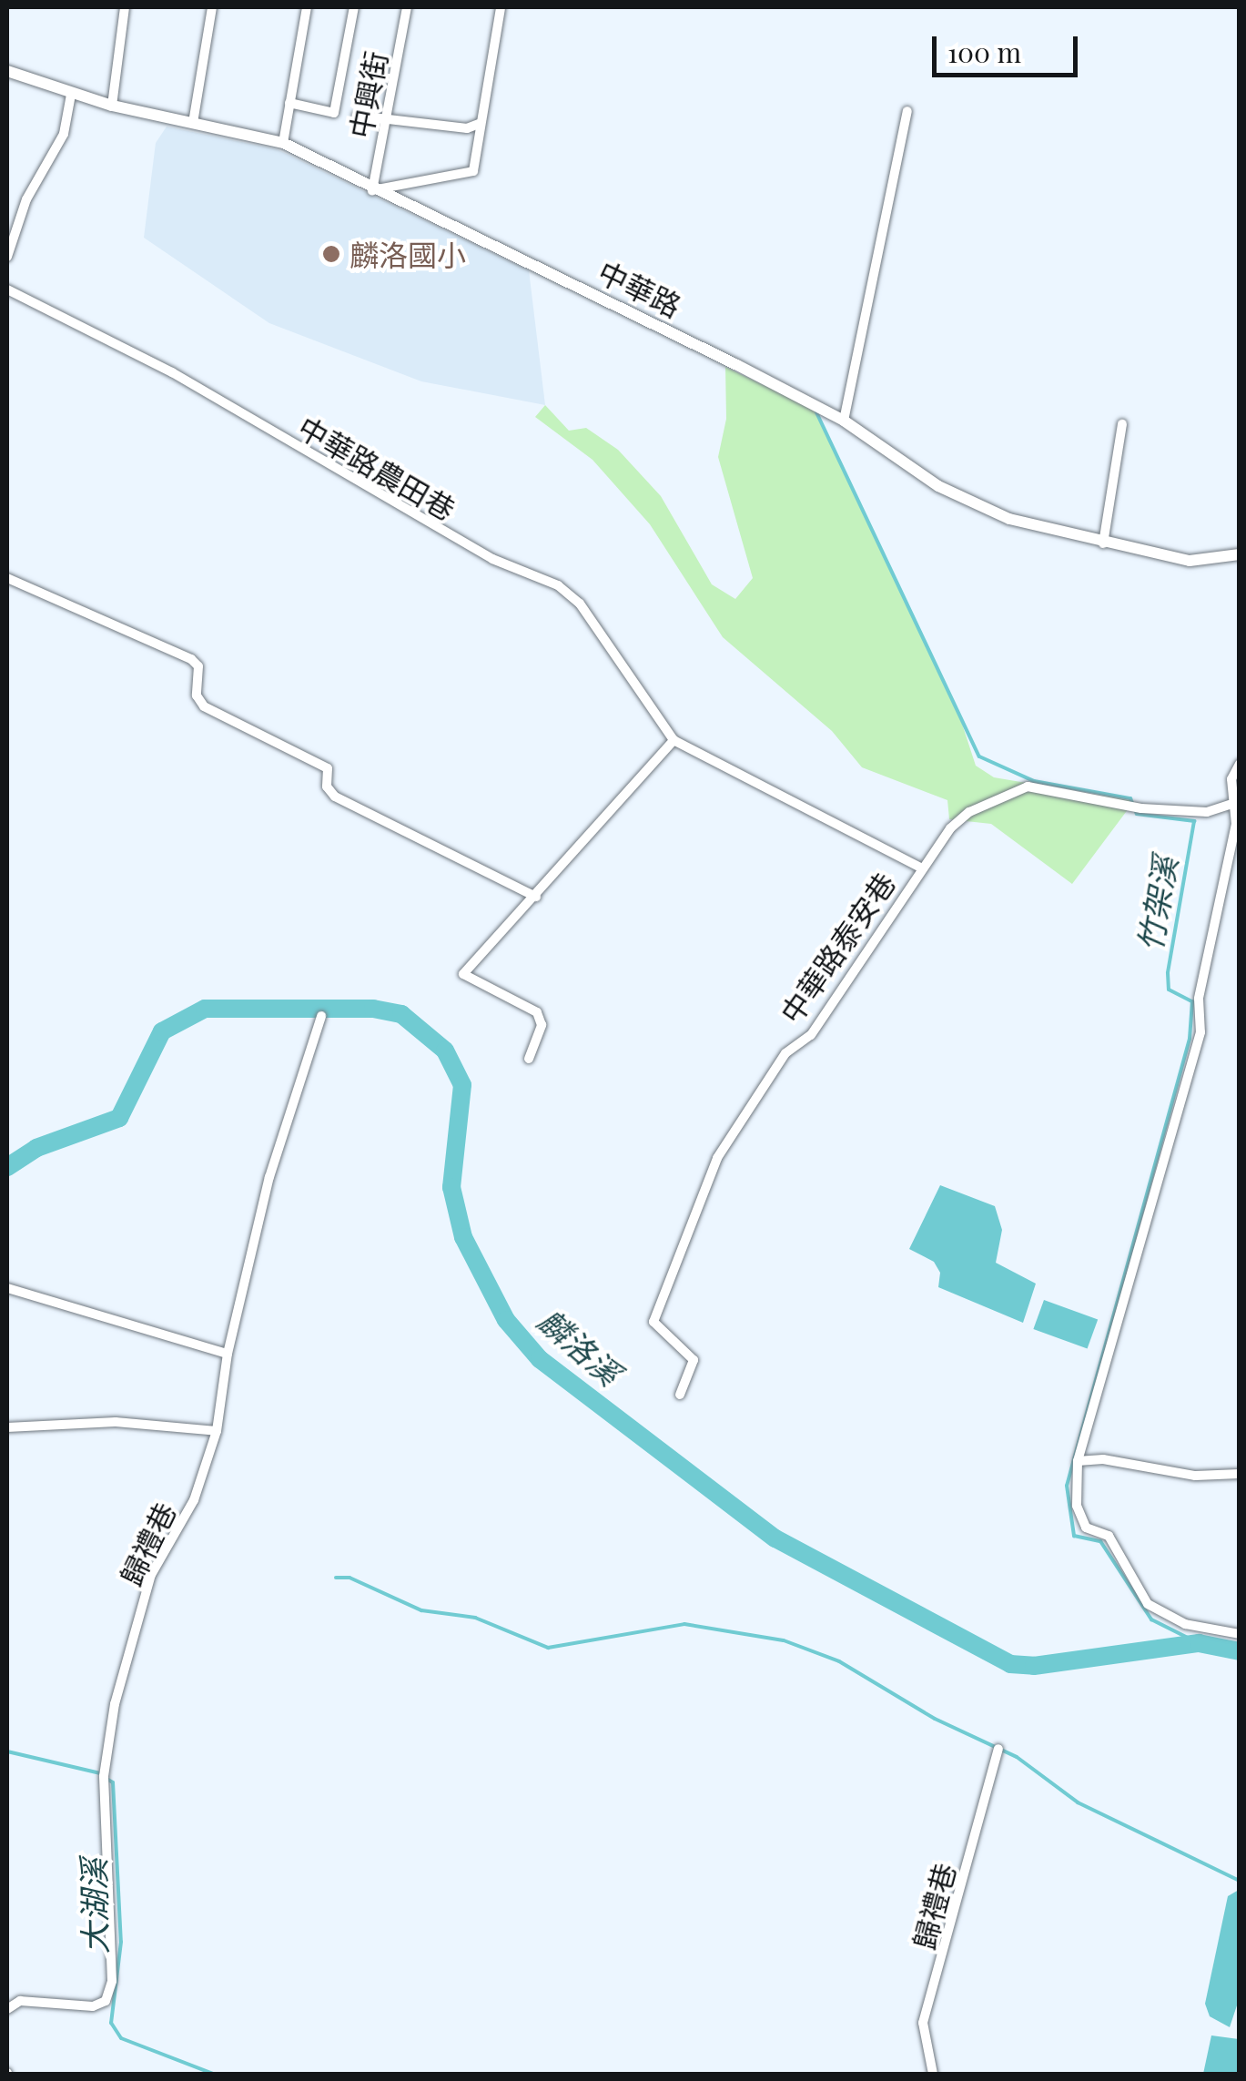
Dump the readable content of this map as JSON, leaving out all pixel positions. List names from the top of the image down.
{
  "streets": {
    "street": [
      "中興街",
      "中華路",
      "中華路農田巷",
      "中華路泰安巷",
      "歸禮巷"
    ]
  },
  "crossings": [
    ["中興街", "中華路"],
    ["中華路農田巷", "中華路泰安巷"]
  ],
  "water": ["竹架溪", "麟洛溪", "大湖溪"],
  "places": ["麟洛國小"],
  "scale_bar": "100 m"
}
